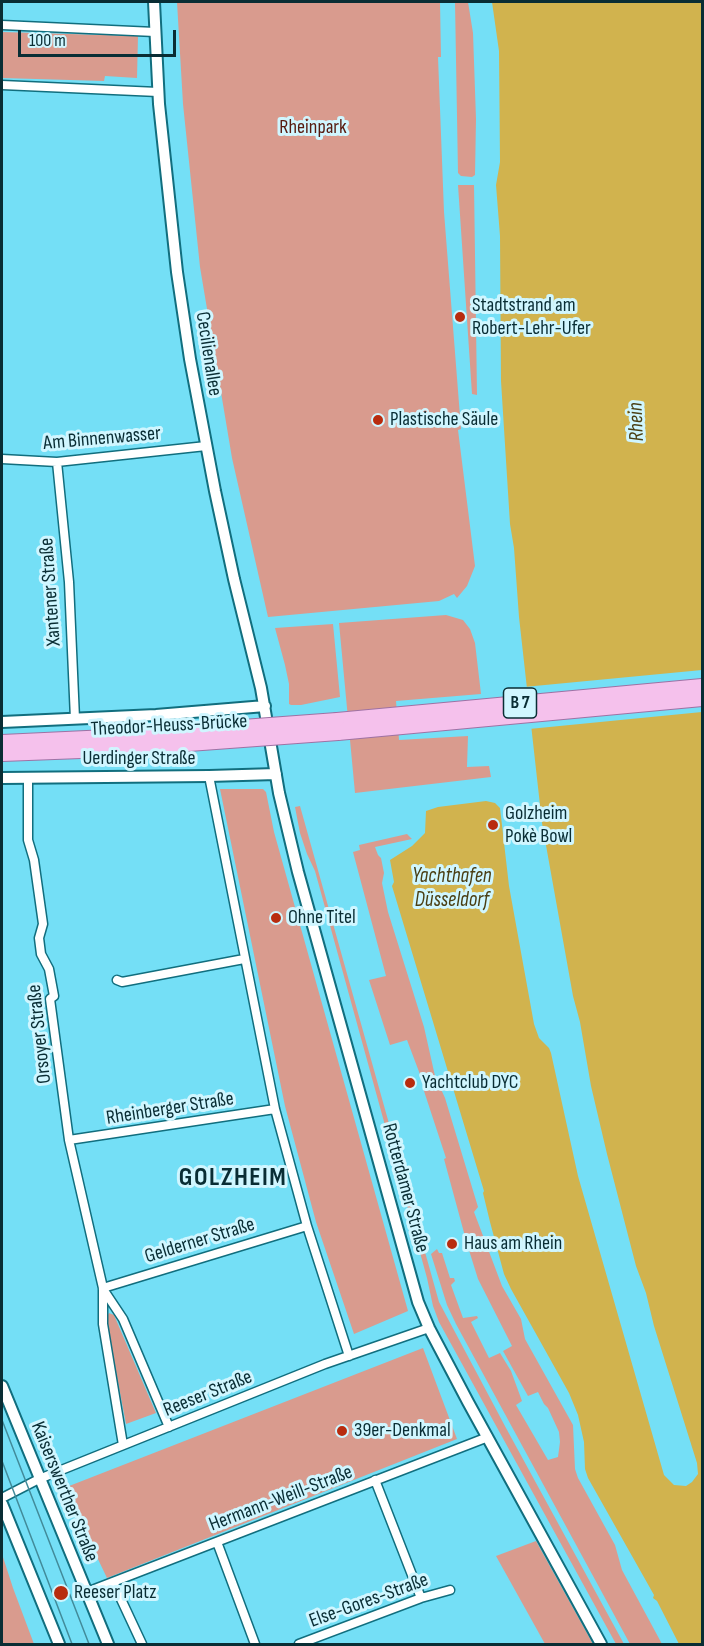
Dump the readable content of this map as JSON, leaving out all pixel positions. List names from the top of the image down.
{
  "streets": {
    "main road": ["B 7", "Theodor-Heuss-Brücke"],
    "street": [
      "Cecilienallee",
      "Am Binnenwasser",
      "Xantener Straße",
      "Uerdinger Straße",
      "Orsoyer Straße",
      "Rheinberger Straße",
      "Rotterdamer Straße",
      "Gelderner Straße",
      "Reeser Straße",
      "Kaiserswerther Straße",
      "Hermann-Weill-Straße",
      "Else-Gores-Straße"
    ]
  },
  "crossings": [
    ["Cecilienallee", "Am Binnenwasser"],
    ["Cecilienallee", "Uerdinger Straße"],
    ["Cecilienallee", "Rotterdamer Straße"],
    ["Am Binnenwasser", "Xantener Straße"],
    ["Xantener Straße", "Uerdinger Straße"],
    ["B 7", "Theodor-Heuss-Brücke"],
    ["Uerdinger Straße", "Orsoyer Straße"],
    ["Uerdinger Straße", "Rotterdamer Straße"],
    ["Orsoyer Straße", "Rheinberger Straße"],
    ["Orsoyer Straße", "Gelderner Straße"],
    ["Orsoyer Straße", "Reeser Straße"],
    ["Rotterdamer Straße", "Reeser Straße"],
    ["Rotterdamer Straße", "Hermann-Weill-Straße"],
    ["Reeser Straße", "Kaiserswerther Straße"],
    ["Kaiserswerther Straße", "Hermann-Weill-Straße"]
  ],
  "districts": ["GOLZHEIM"],
  "water": ["Rhein", "Yachthafen Düsseldorf"],
  "parks": ["Rheinpark"],
  "places": [
    "Stadtstrand am Robert-Lehr-Ufer",
    "Plastische Säule",
    "Golzheim Pokè Bowl",
    "Ohne Titel",
    "Yachtclub DYC",
    "Haus am Rhein",
    "39er-Denkmal",
    "Reeser Platz"
  ],
  "scale_bar": "100 m"
}
